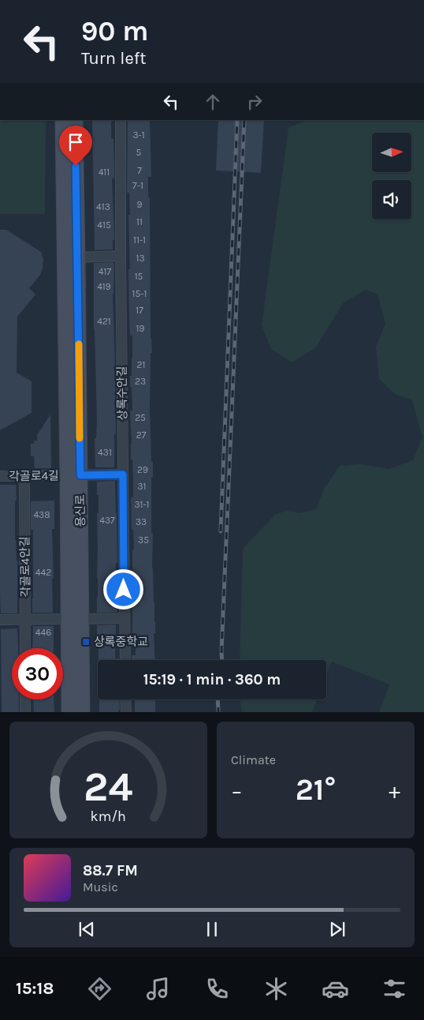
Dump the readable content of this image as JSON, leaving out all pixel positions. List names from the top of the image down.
{
  "streets": {
    "main road": ["용신로"],
    "street": ["상록수안길", "각골로4길", "각골로4안길"]
  },
  "crossings": [
    ["상록수안길", "각골로4길"],
    ["각골로4길", "용신로"],
    ["각골로4길", "각골로4안길"]
  ],
  "places": {
    "transit": ["상록중학교"]
  },
  "house_numbers": [
    "3-1",
    "5",
    "7",
    "411",
    "7-1",
    "9",
    "413",
    "11",
    "415",
    "11-1",
    "13",
    "417",
    "15",
    "419",
    "15-1",
    "17",
    "421",
    "19",
    "21",
    "23",
    "25",
    "27",
    "431",
    "29",
    "31",
    "31-1",
    "438",
    "437",
    "33",
    "35",
    "442",
    "446"
  ],
  "north": "right",
  "page": {
    "turn": ["90 m", "Turn left"],
    "limit": "30",
    "trip": "15:19 · 1 min · 360 m",
    "tile": "Climate",
    "heat": ["−", "21°", "+"],
    "song": ["88.7 FM", "Music"],
    "tabs": "15:18",
    "gauge": ["24", "km/h"]
  }
}
